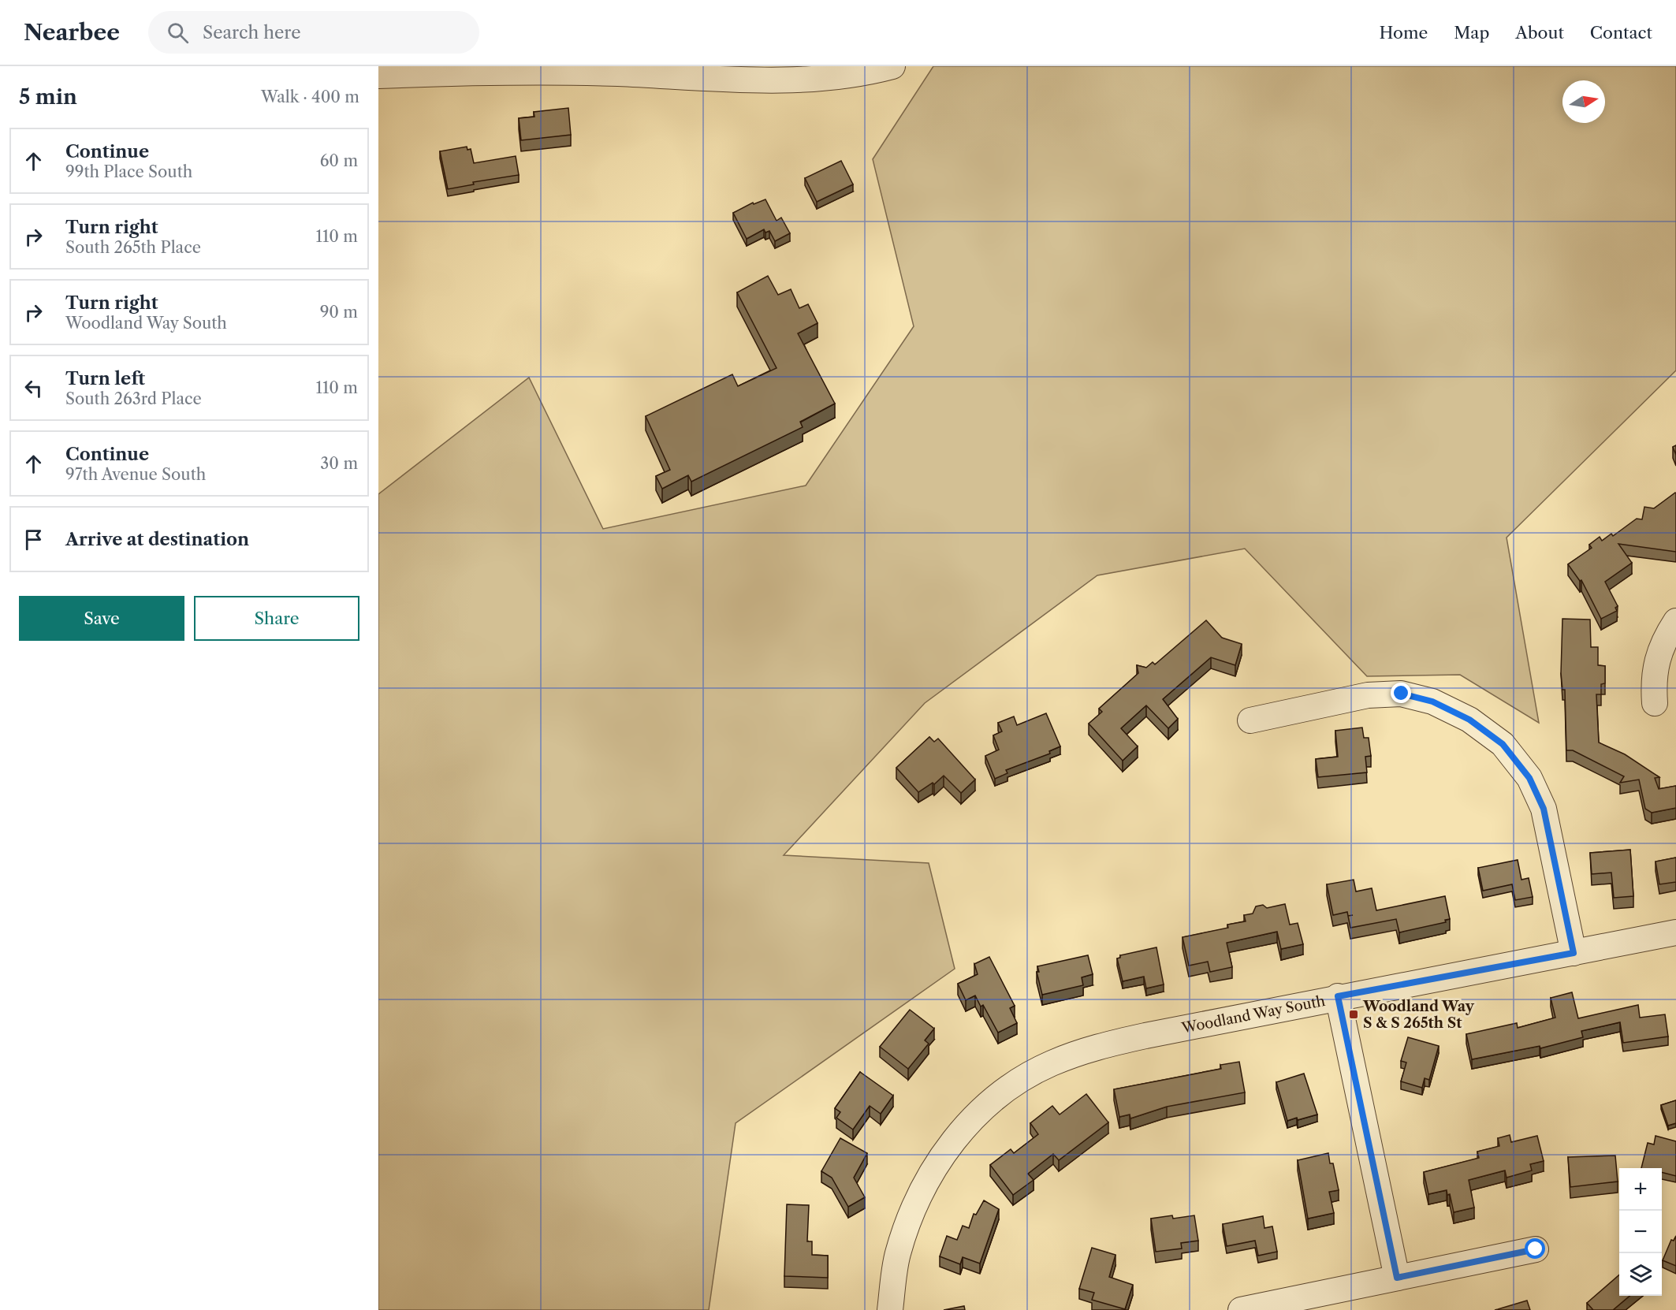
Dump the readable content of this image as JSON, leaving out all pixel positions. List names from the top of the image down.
{
  "streets": {
    "street": ["Woodland Way South"]
  },
  "places": {
    "transit": ["Woodland Way S & S 265th St"]
  },
  "north": "right",
  "page": {
    "header": "Nearbee",
    "search": "Search here",
    "nav": [
      "Home",
      "Map",
      "About",
      "Contact"
    ],
    "heading": ["5 min", "Walk · 400 m"],
    "list": [
      ["Continue", "99th Place South", "60 m"],
      ["Turn right", "South 265th Place", "110 m"],
      ["Turn right", "Woodland Way South", "90 m"],
      ["Turn left", "South 263rd Place", "110 m"],
      ["Continue", "97th Avenue South", "30 m"],
      "Arrive at destination"
    ],
    "buttons": ["Save", "Share"],
    "map_buttons": ["+", "−"]
  }
}
